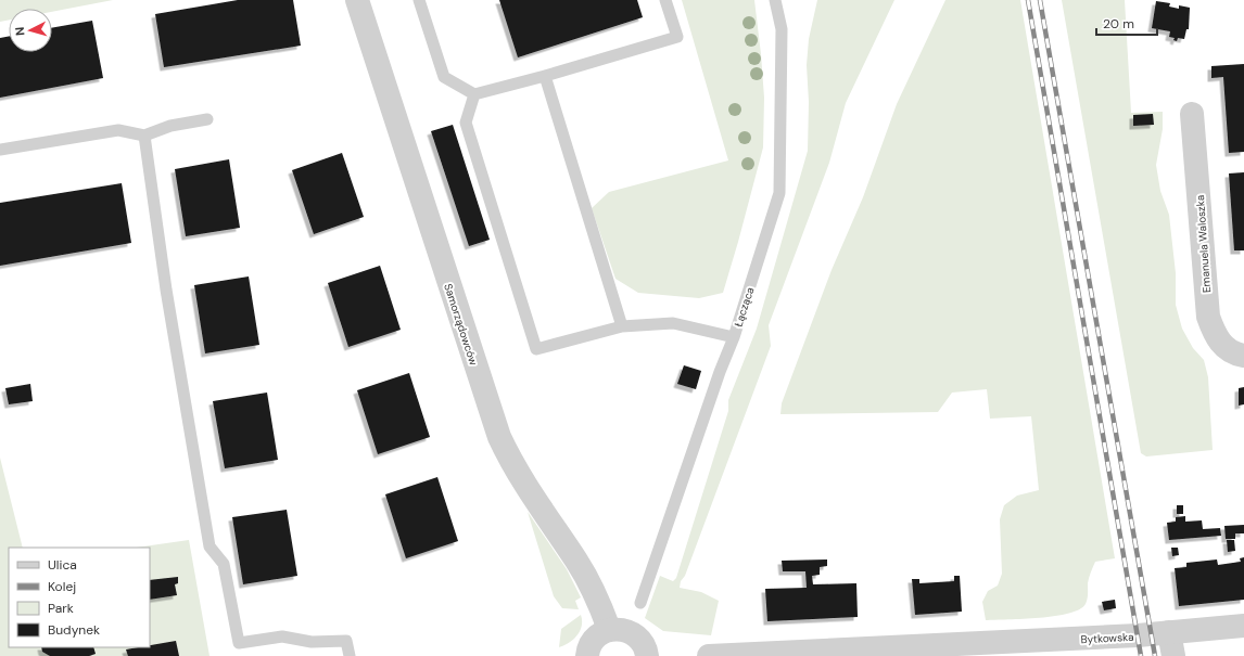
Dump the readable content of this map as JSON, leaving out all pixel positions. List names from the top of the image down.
{
  "streets": {
    "street": ["Emanuela Waloszka", "Samorządowców", "Bytkowska"],
    "lane": ["Łącząca"]
  },
  "legend": [
    "Ulica",
    "Kolej",
    "Park",
    "Budynek"
  ],
  "scale_bar": "20 m",
  "north": "left"
}
